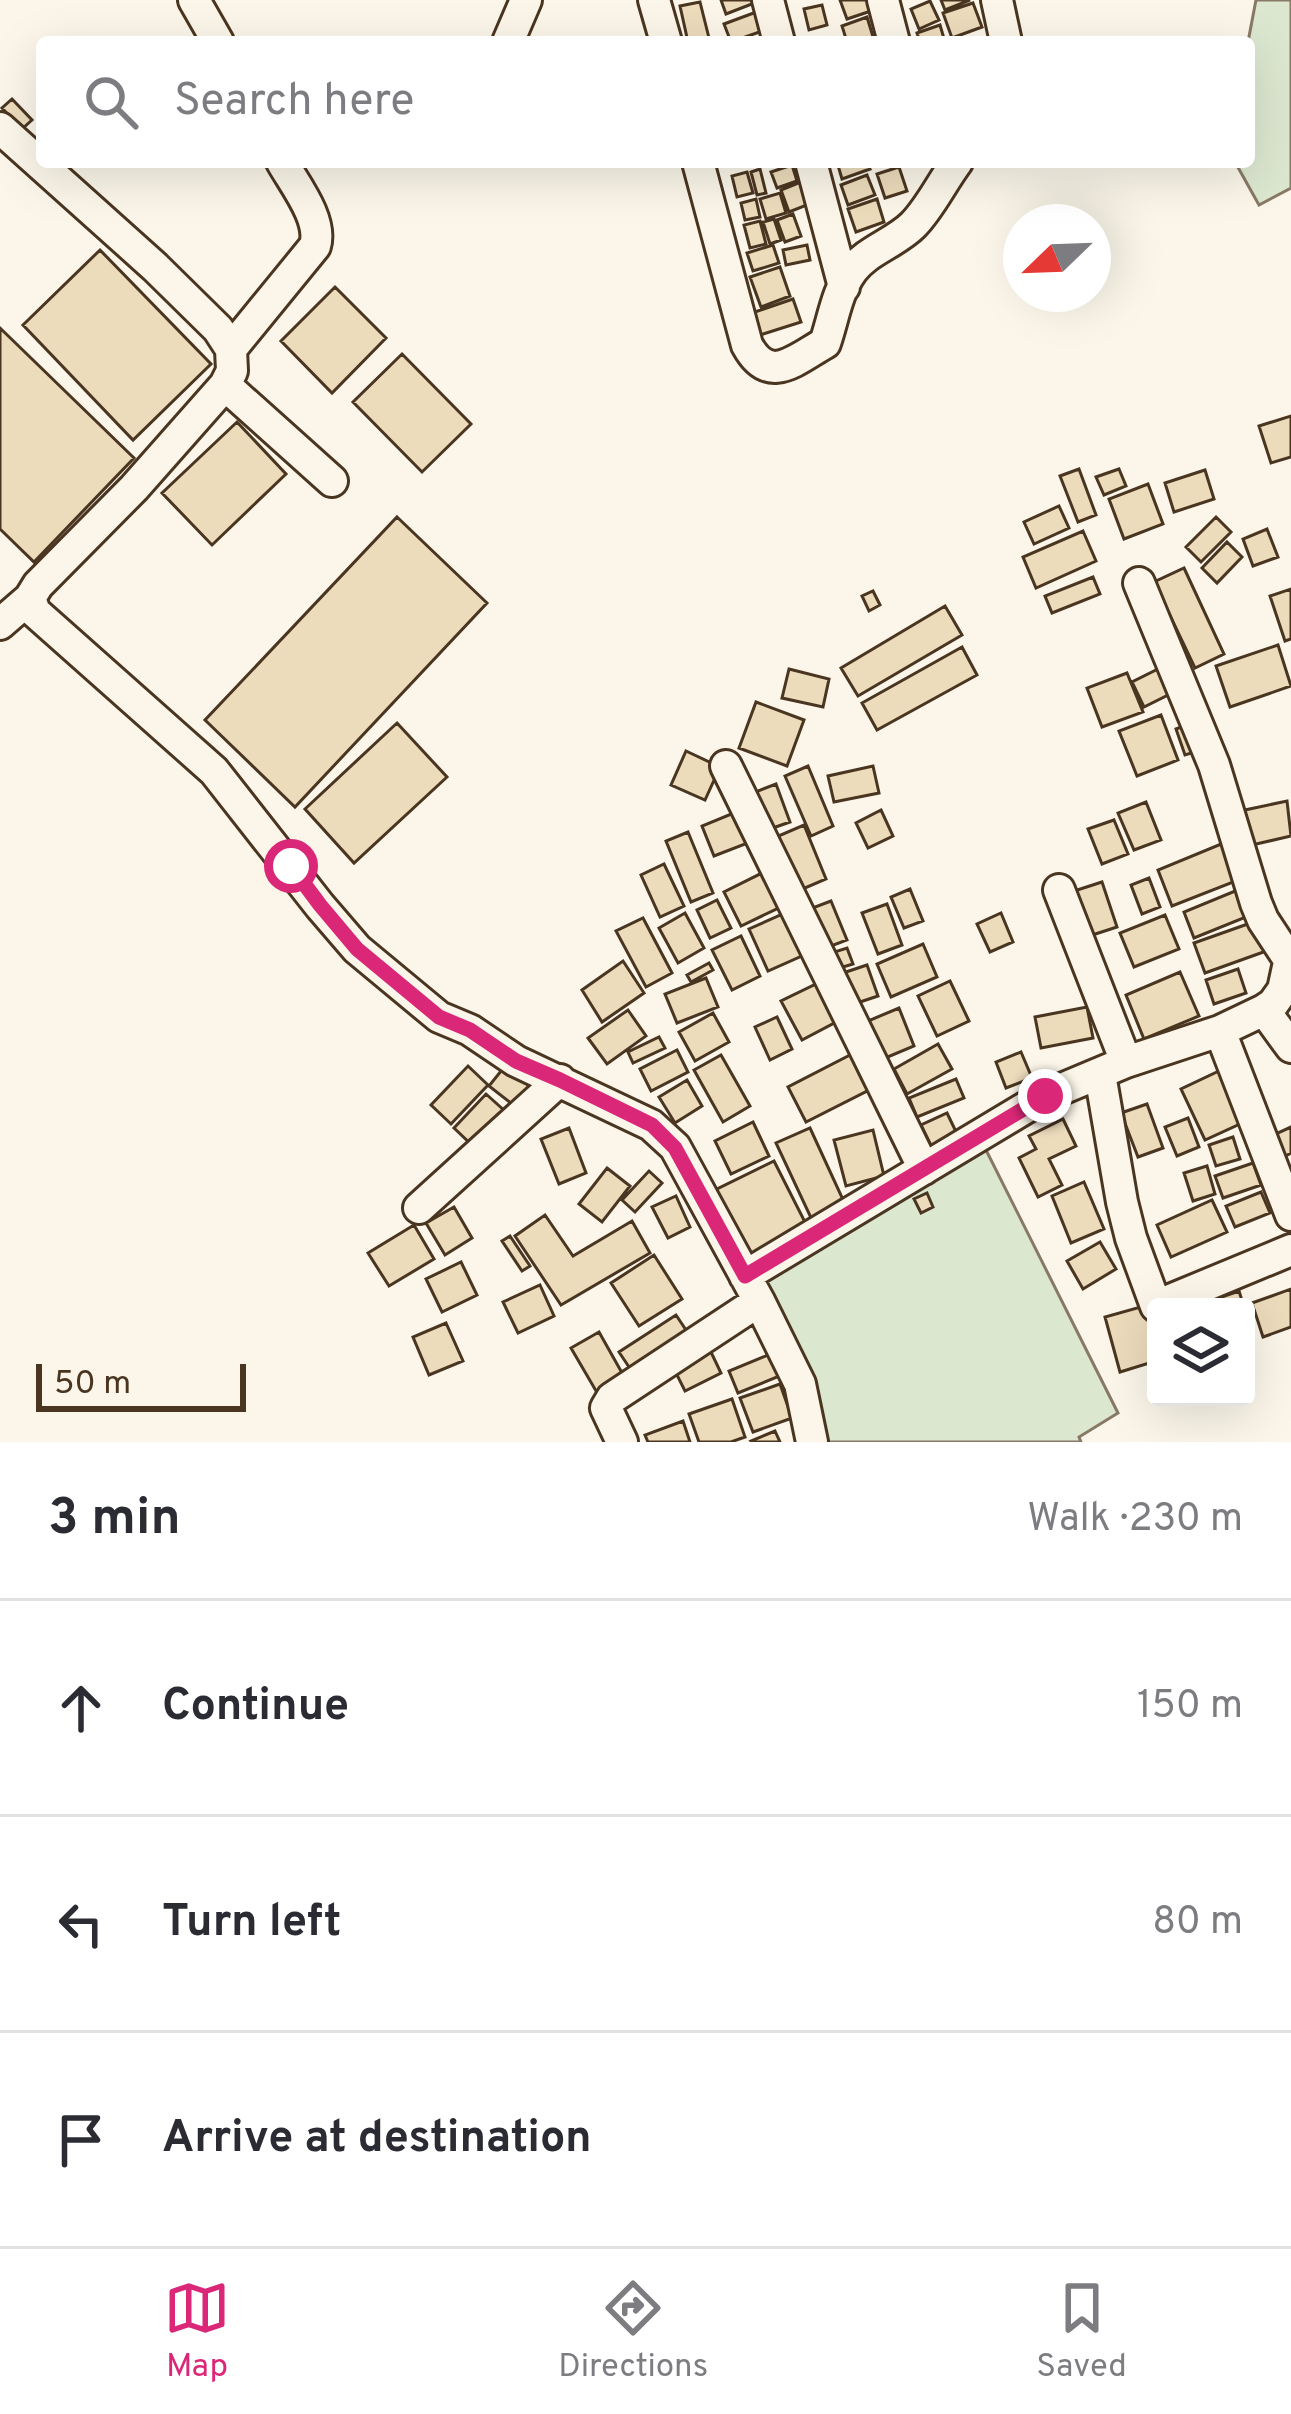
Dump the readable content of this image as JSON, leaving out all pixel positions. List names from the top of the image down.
{
  "scale_bar": "50 m",
  "north": "bottom left",
  "page": {
    "search": "Search here",
    "scale": "50 m",
    "heading": ["3 min", "Walk · 230 m"],
    "list": [
      ["Continue", "150 m"],
      ["Turn left", "80 m"],
      "Arrive at destination"
    ],
    "nav": ["Map", "Directions", "Saved"]
  }
}
